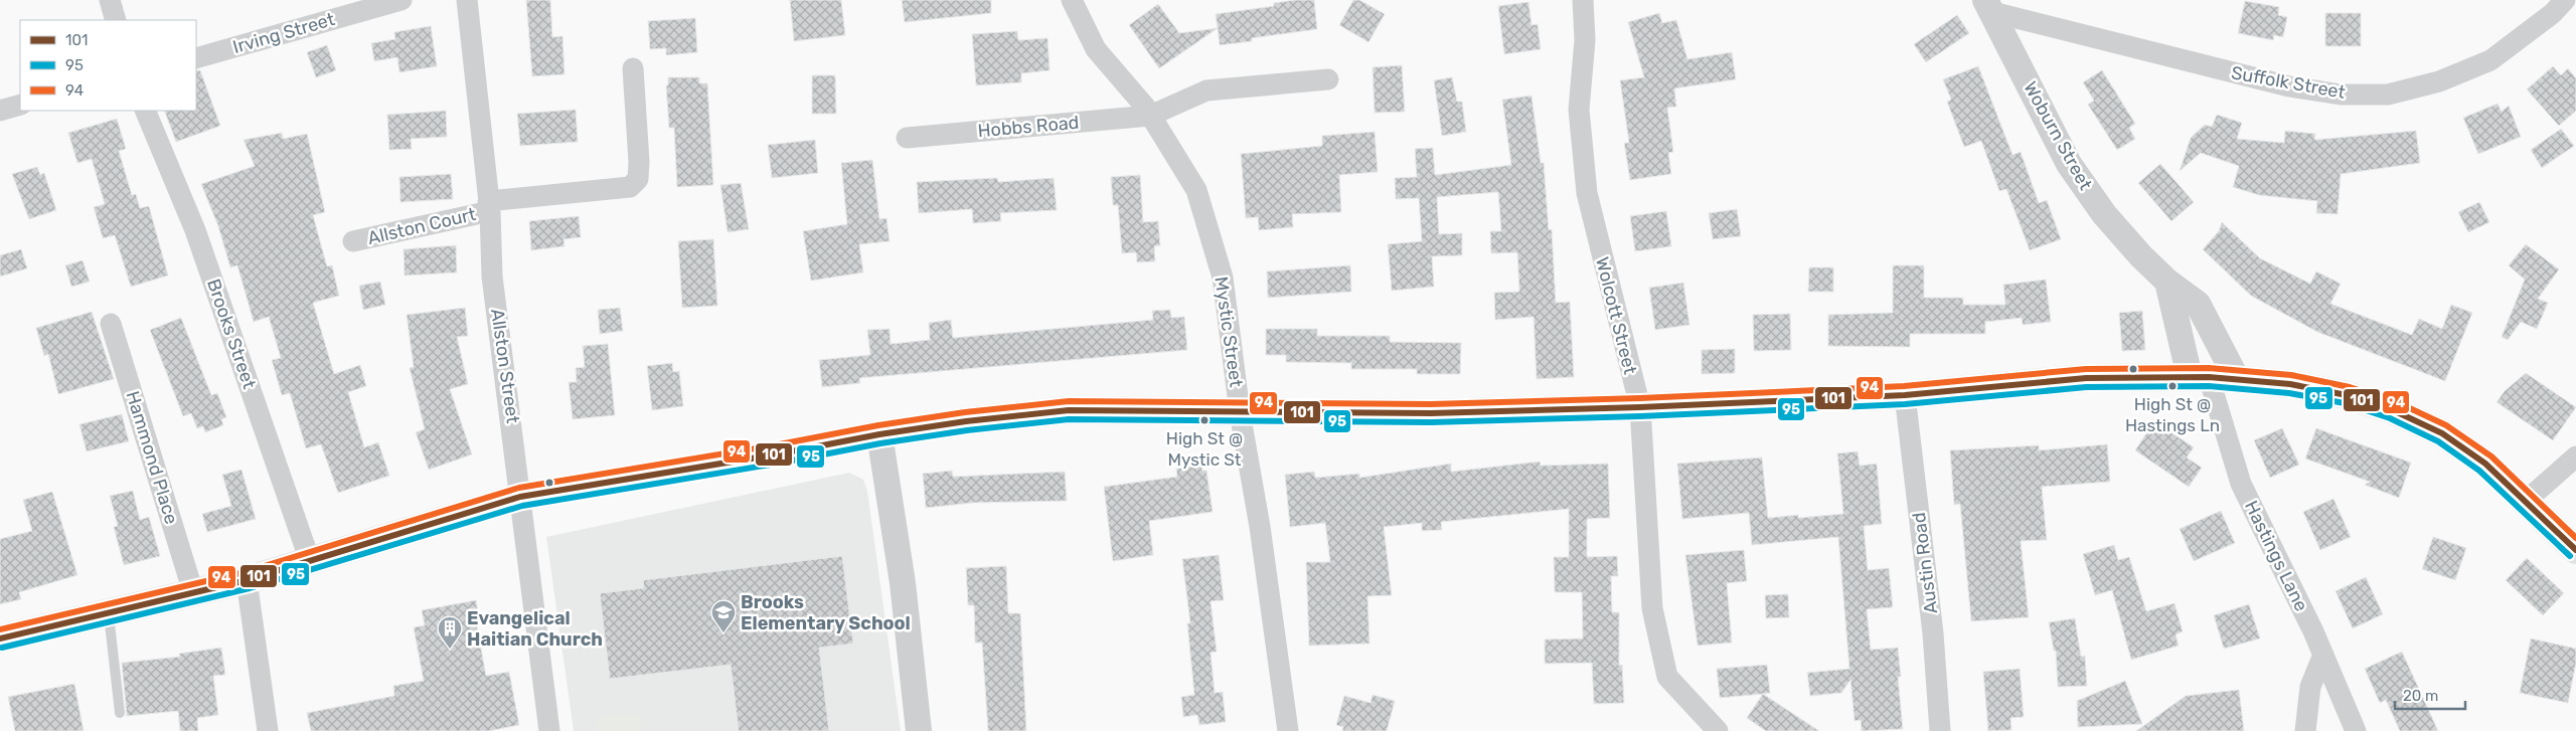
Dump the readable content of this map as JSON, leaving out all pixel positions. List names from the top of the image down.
{
  "streets": {
    "street": [
      "Irving Street",
      "Suffolk Street",
      "Hobbs Road",
      "Woburn Street",
      "Allston Court",
      "Wolcott Street",
      "Mystic Street",
      "Brooks Street",
      "Allston Street",
      "Hammond Place",
      "Hastings Lane",
      "Austin Road"
    ]
  },
  "crossings": [
    ["Suffolk Street", "Woburn Street"],
    ["Hobbs Road", "Mystic Street"],
    ["Allston Court", "Allston Street"]
  ],
  "places": {
    "other": ["High St @ Hastings Ln", "High St @ Mystic St"],
    "school or university": ["Brooks Elementary School"],
    "building": ["Evangelical Haitian Church"]
  },
  "lines": ["transit line 94", "transit line 101", "transit line 95"],
  "legend": ["101", "95", "94"],
  "scale_bar": "20 m"
}
